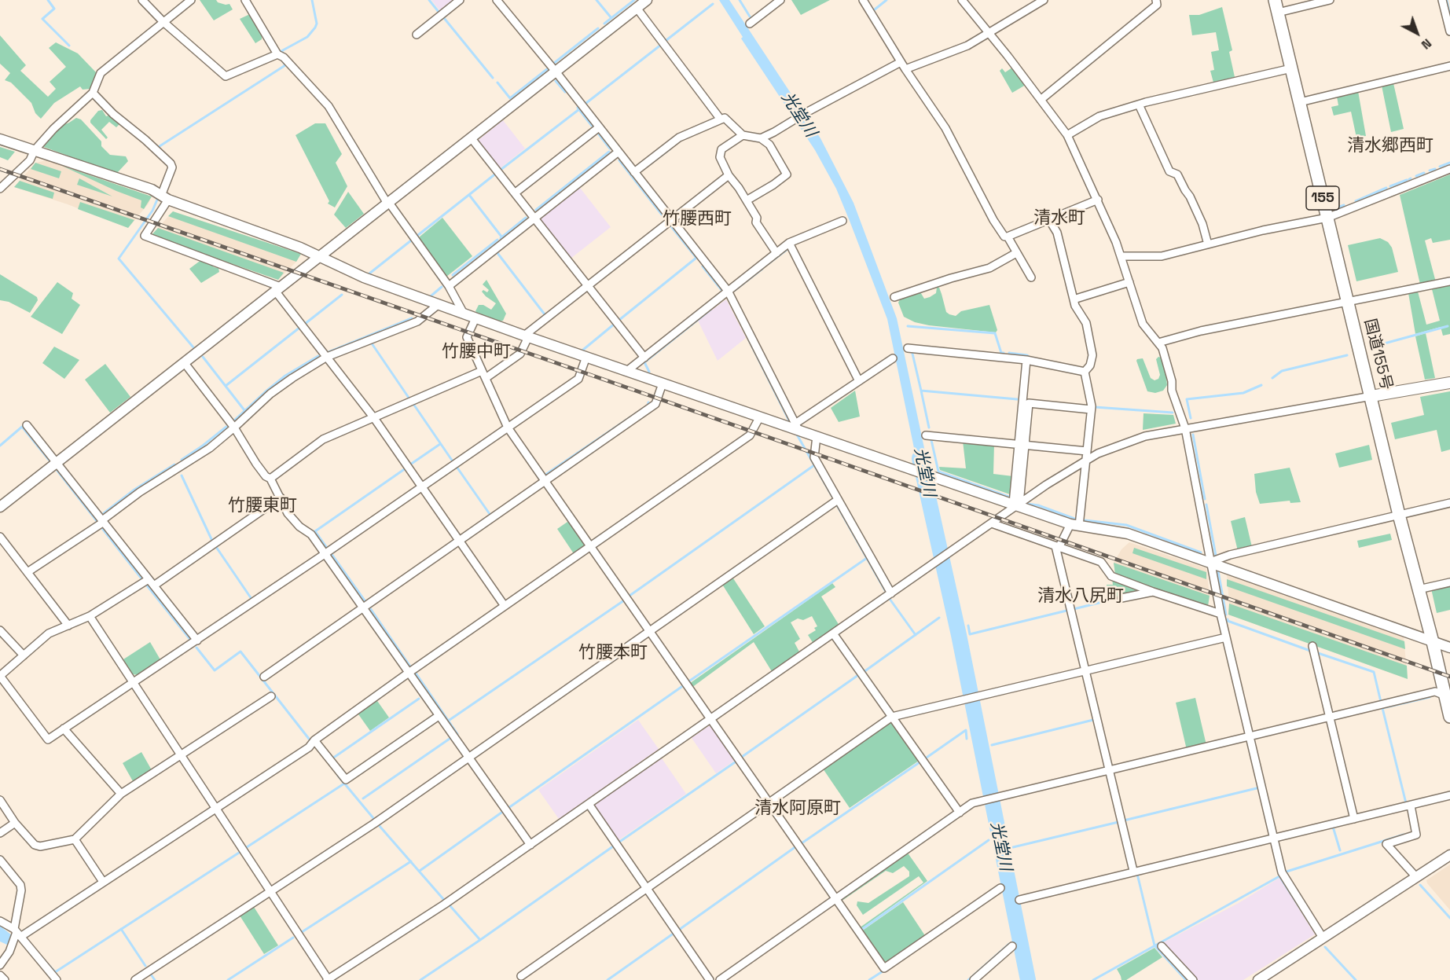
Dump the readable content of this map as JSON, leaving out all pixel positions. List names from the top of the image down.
{
  "streets": {
    "highway": ["155", "国道155号"]
  },
  "districts": [
    "清水郷西町",
    "清水町",
    "竹腰西町",
    "竹腰中町",
    "竹腰東町",
    "清水八尻町",
    "竹腰本町",
    "清水阿原町"
  ],
  "water": ["光堂川"],
  "north": "bottom right"
}
